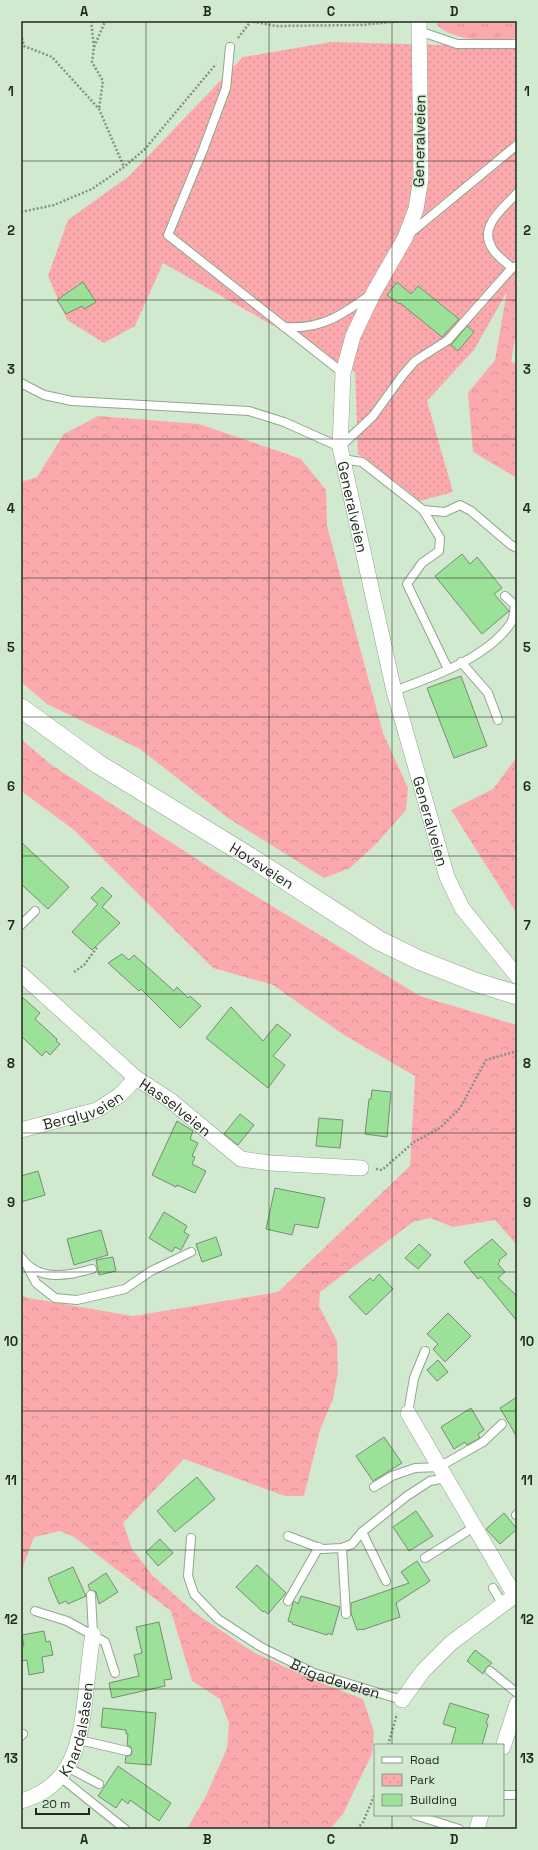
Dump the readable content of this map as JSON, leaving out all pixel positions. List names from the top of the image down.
{
  "streets": {
    "street": [
      "Generalveien",
      "Hovsveien",
      "Berglyveien",
      "Hasselveien",
      "Knardalsåsen"
    ],
    "lane": ["Brigadeveien"]
  },
  "crossings": [
    ["Berglyveien", "Hasselveien"]
  ],
  "legend": ["Road", "Park", "Building"],
  "scale_bar": "20 m",
  "grid": {
    "columns": [
      "A",
      "B",
      "C",
      "D"
    ],
    "rows": [
      "1",
      "2",
      "3",
      "4",
      "5",
      "6",
      "7",
      "8",
      "9",
      "10",
      "11",
      "12",
      "13"
    ]
  }
}
